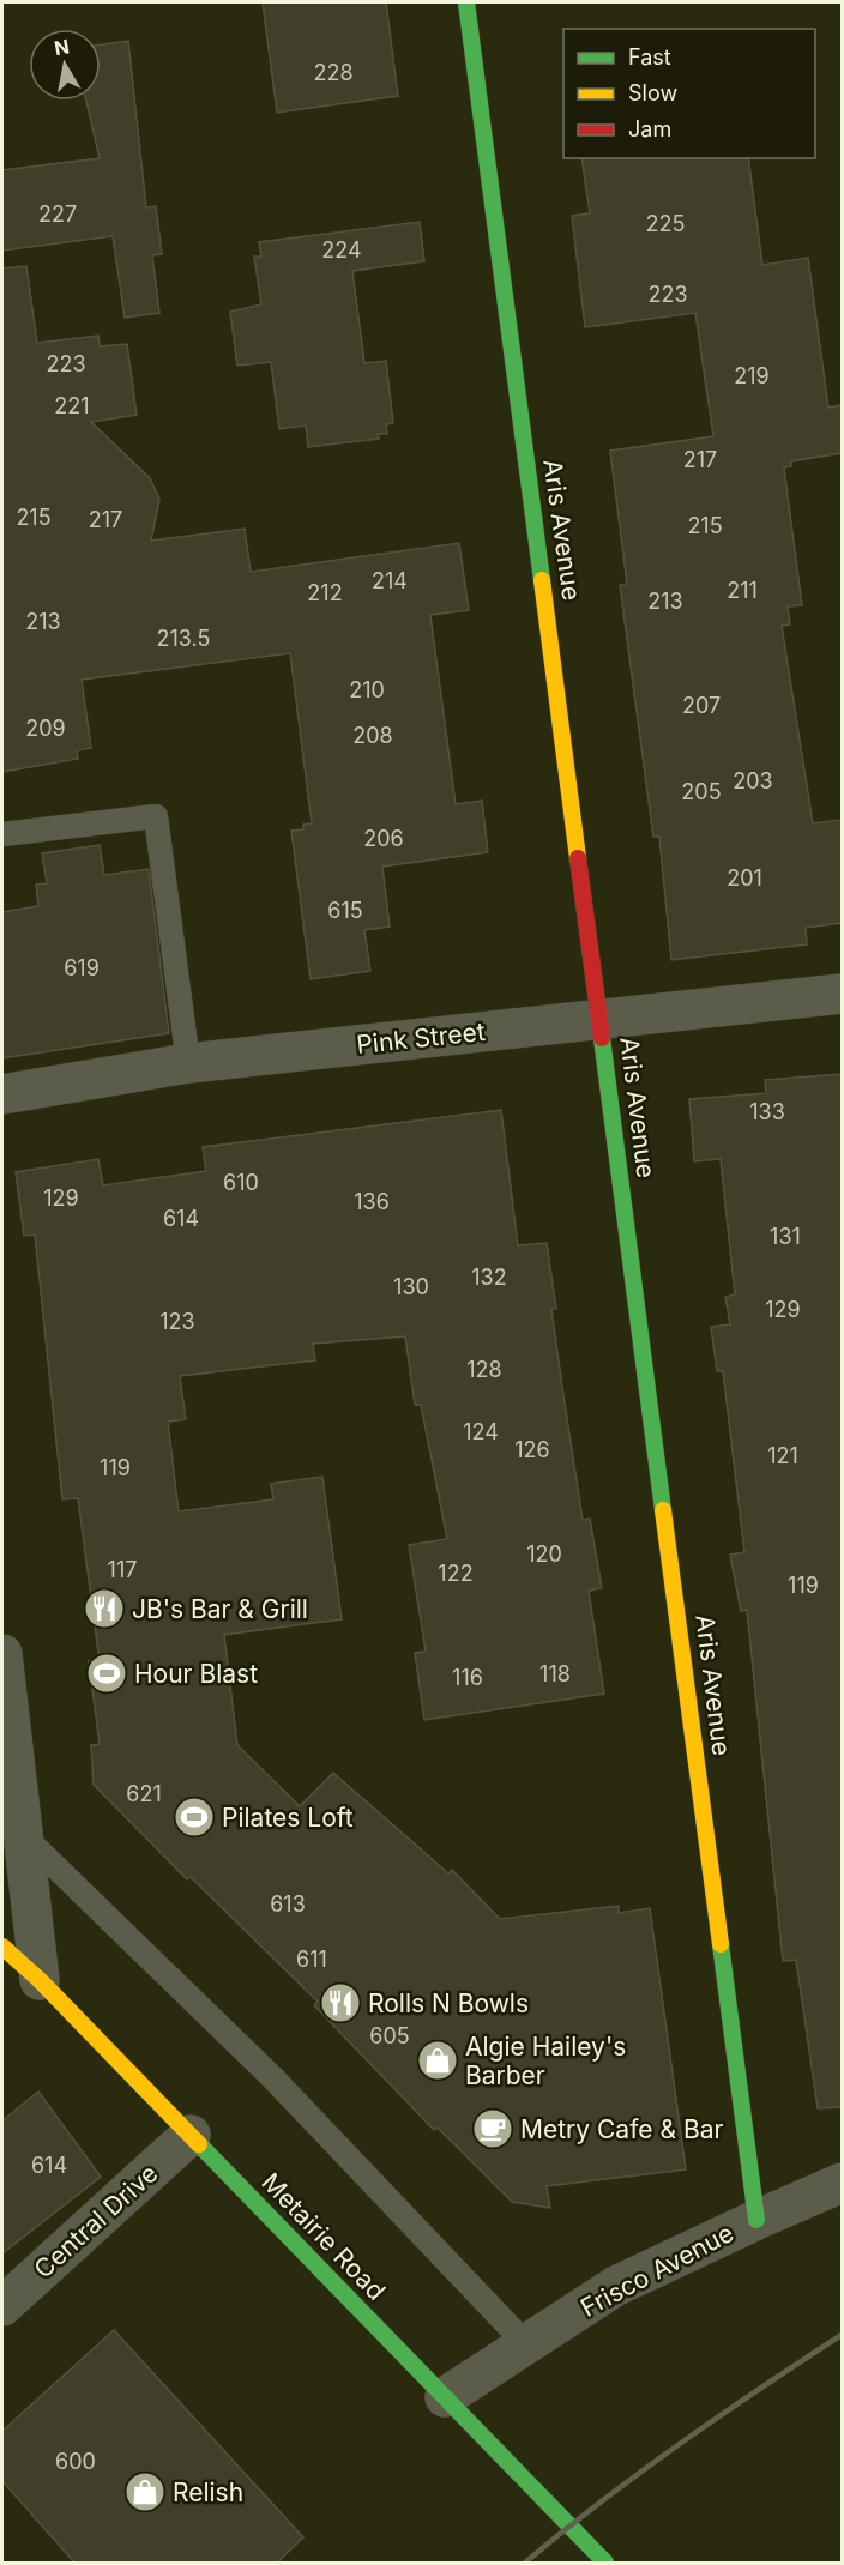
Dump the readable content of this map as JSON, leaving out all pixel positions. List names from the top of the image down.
{
  "streets": {
    "street": [
      "Aris Avenue",
      "Pink Street",
      "Central Drive",
      "Metairie Road",
      "Frisco Avenue"
    ]
  },
  "crossings": [
    ["Aris Avenue", "Pink Street"],
    ["Aris Avenue", "Frisco Avenue"],
    ["Central Drive", "Metairie Road"],
    ["Metairie Road", "Frisco Avenue"]
  ],
  "places": {
    "restaurant": ["JB's Bar & Grill", "Rolls N Bowls"],
    "sports": ["Hour Blast", "Pilates Loft"],
    "shop": ["Algie Hailey's Barber", "Relish"],
    "cafe": ["Metry Cafe & Bar"]
  },
  "house_numbers": [
    "228",
    "227",
    "225",
    "224",
    "223",
    "223",
    "219",
    "221",
    "217",
    "215",
    "217",
    "215",
    "214",
    "211",
    "212",
    "213",
    "213",
    "213.5",
    "210",
    "207",
    "209",
    "208",
    "203",
    "205",
    "206",
    "201",
    "615",
    "619",
    "133",
    "610",
    "129",
    "136",
    "614",
    "131",
    "132",
    "130",
    "129",
    "123",
    "128",
    "124",
    "126",
    "121",
    "119",
    "120",
    "117",
    "122",
    "119",
    "118",
    "116",
    "621",
    "613",
    "611",
    "605",
    "614",
    "600"
  ],
  "legend": ["Fast", "Slow", "Jam"],
  "north": "top"
}
